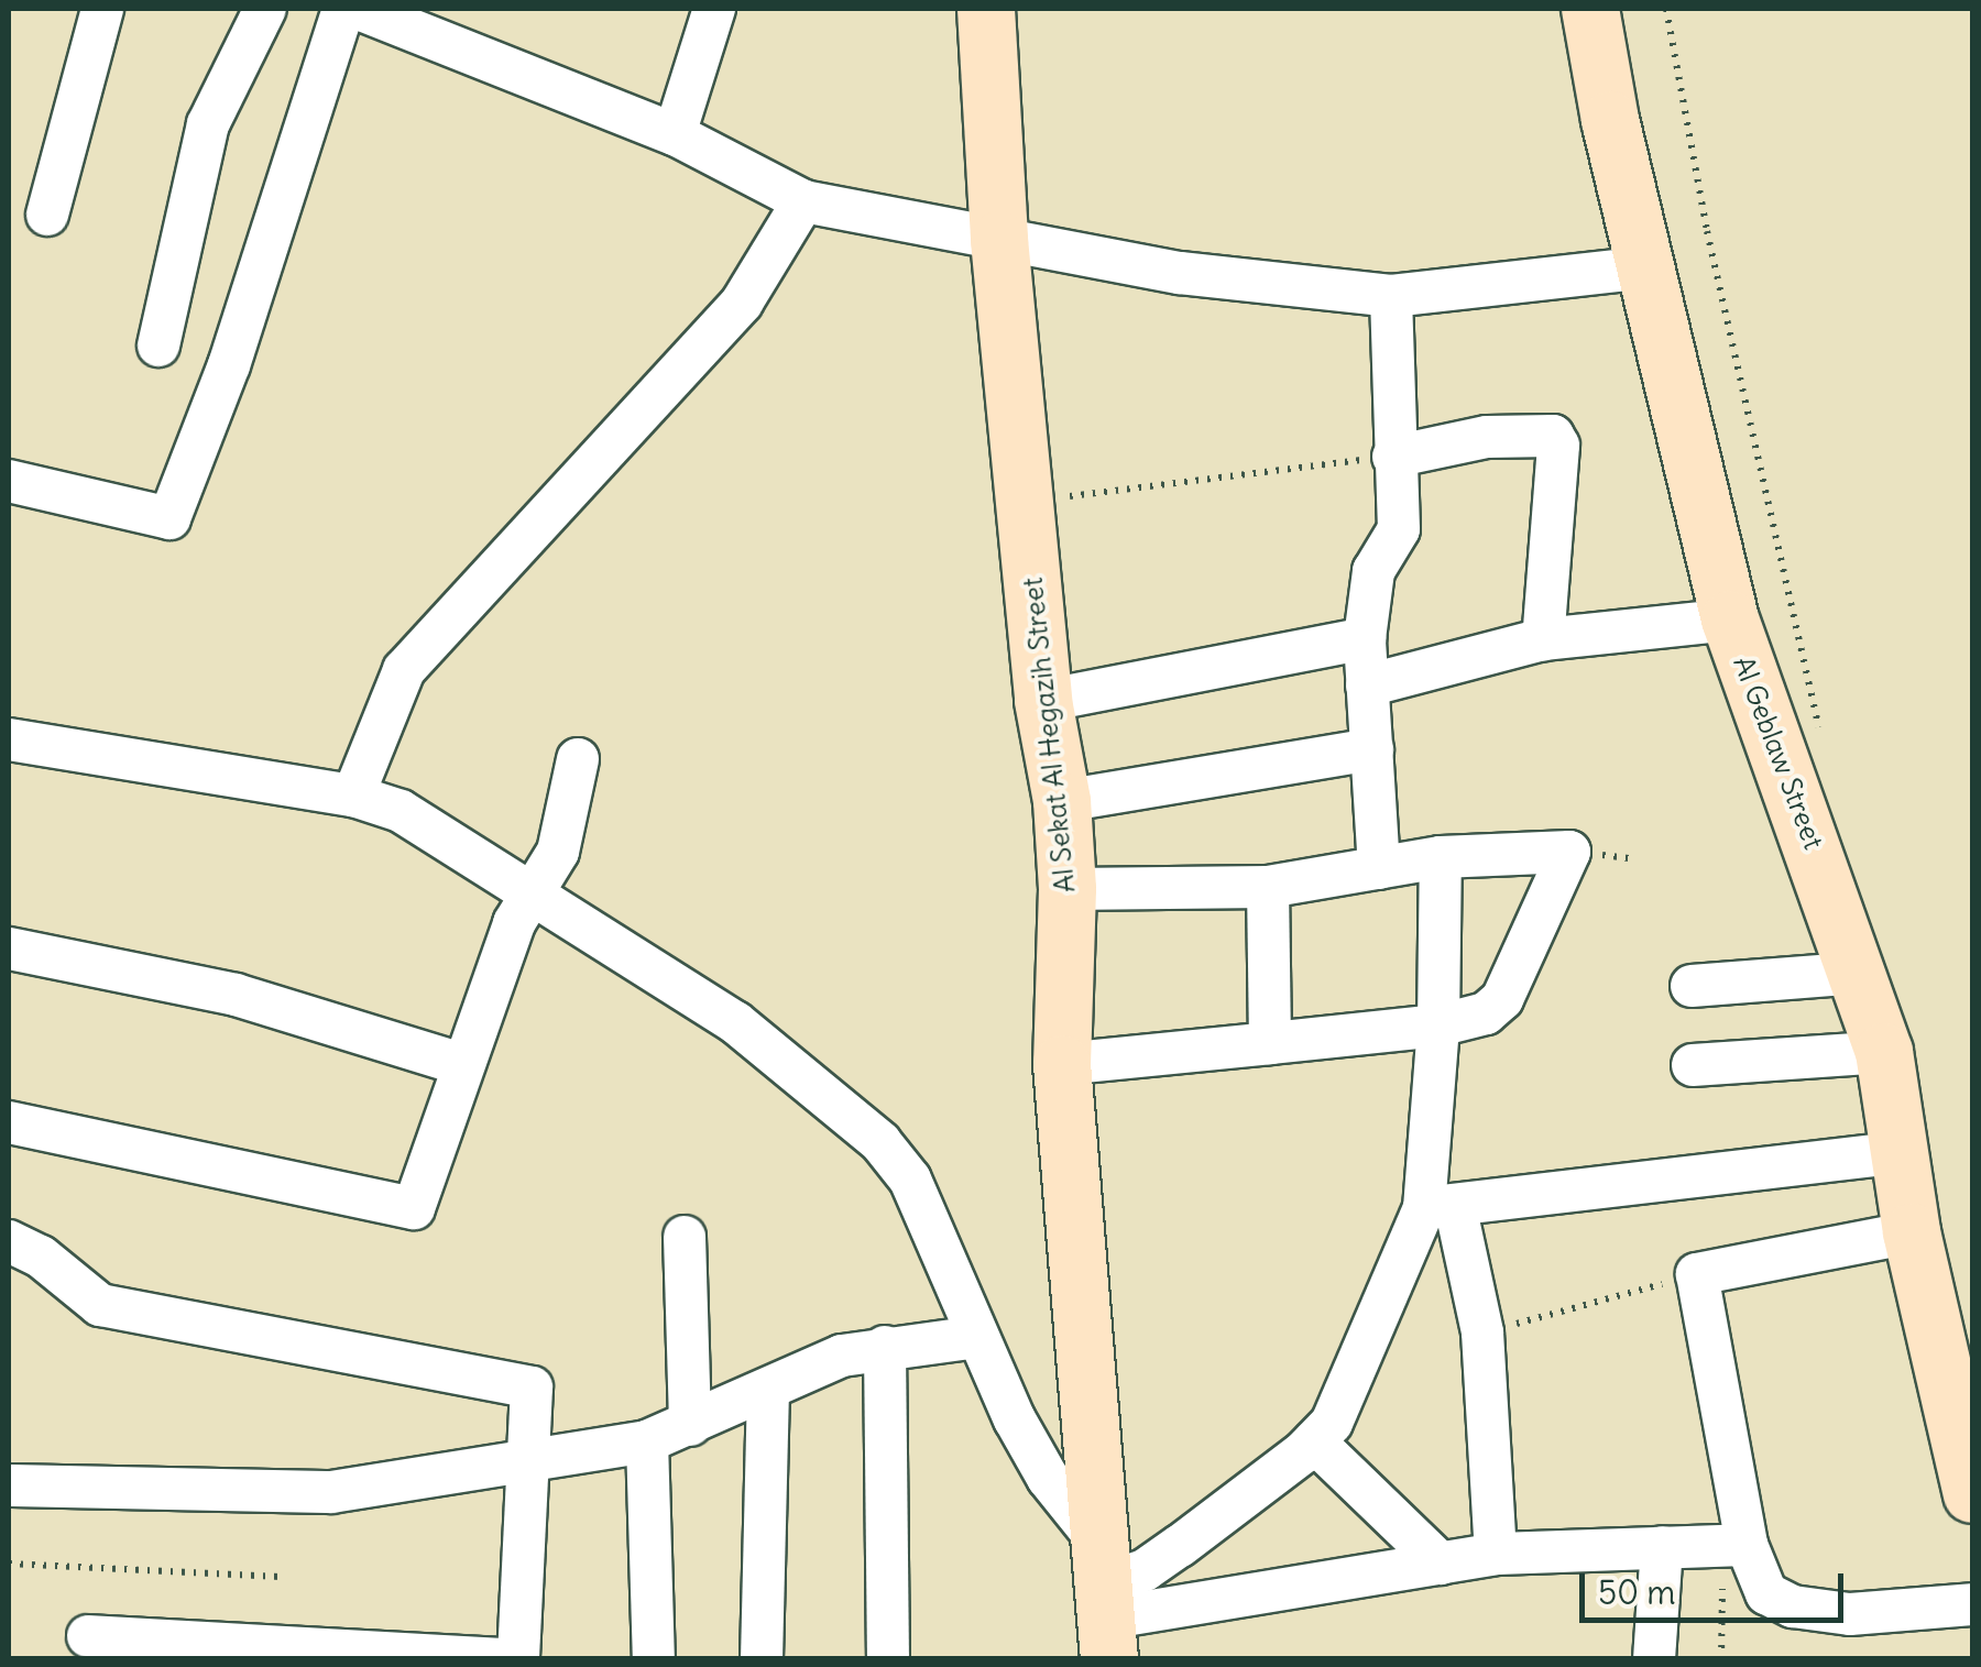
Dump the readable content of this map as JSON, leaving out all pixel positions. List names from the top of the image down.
{
  "streets": {
    "street": ["Al Sekat Al Hegazih Street", "Al Geblaw Street"]
  },
  "scale_bar": "50 m"
}
